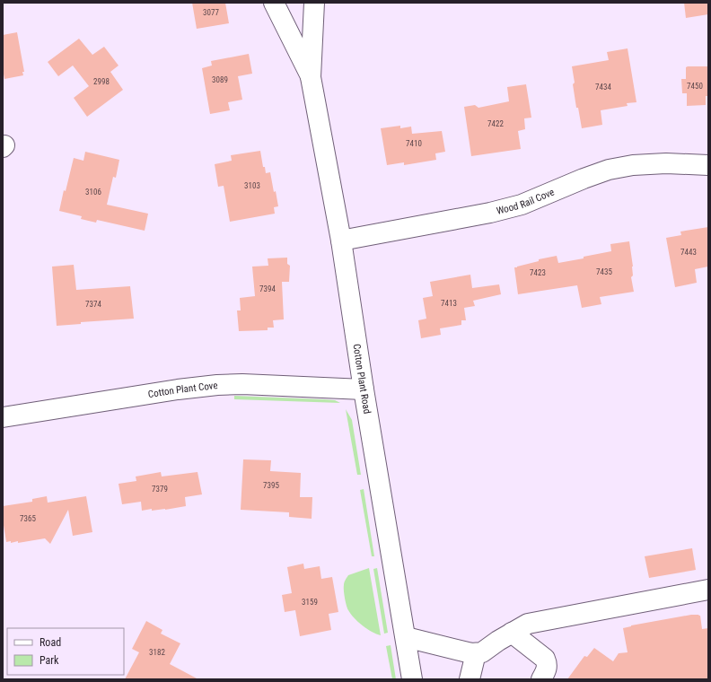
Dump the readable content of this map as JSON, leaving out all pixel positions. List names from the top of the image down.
{
  "streets": {
    "street": ["Wood Rail Cove", "Cotton Plant Road", "Cotton Plant Cove"]
  },
  "crossings": [
    ["Wood Rail Cove", "Cotton Plant Road"],
    ["Cotton Plant Road", "Cotton Plant Cove"]
  ],
  "house_numbers": [
    "3077",
    "3089",
    "2998",
    "7450",
    "7434",
    "7422",
    "7410",
    "3103",
    "3106",
    "7443",
    "7435",
    "7423",
    "7394",
    "7413",
    "7374",
    "7395",
    "7379",
    "7365",
    "3159",
    "3182"
  ],
  "legend": ["Road", "Park"]
}
